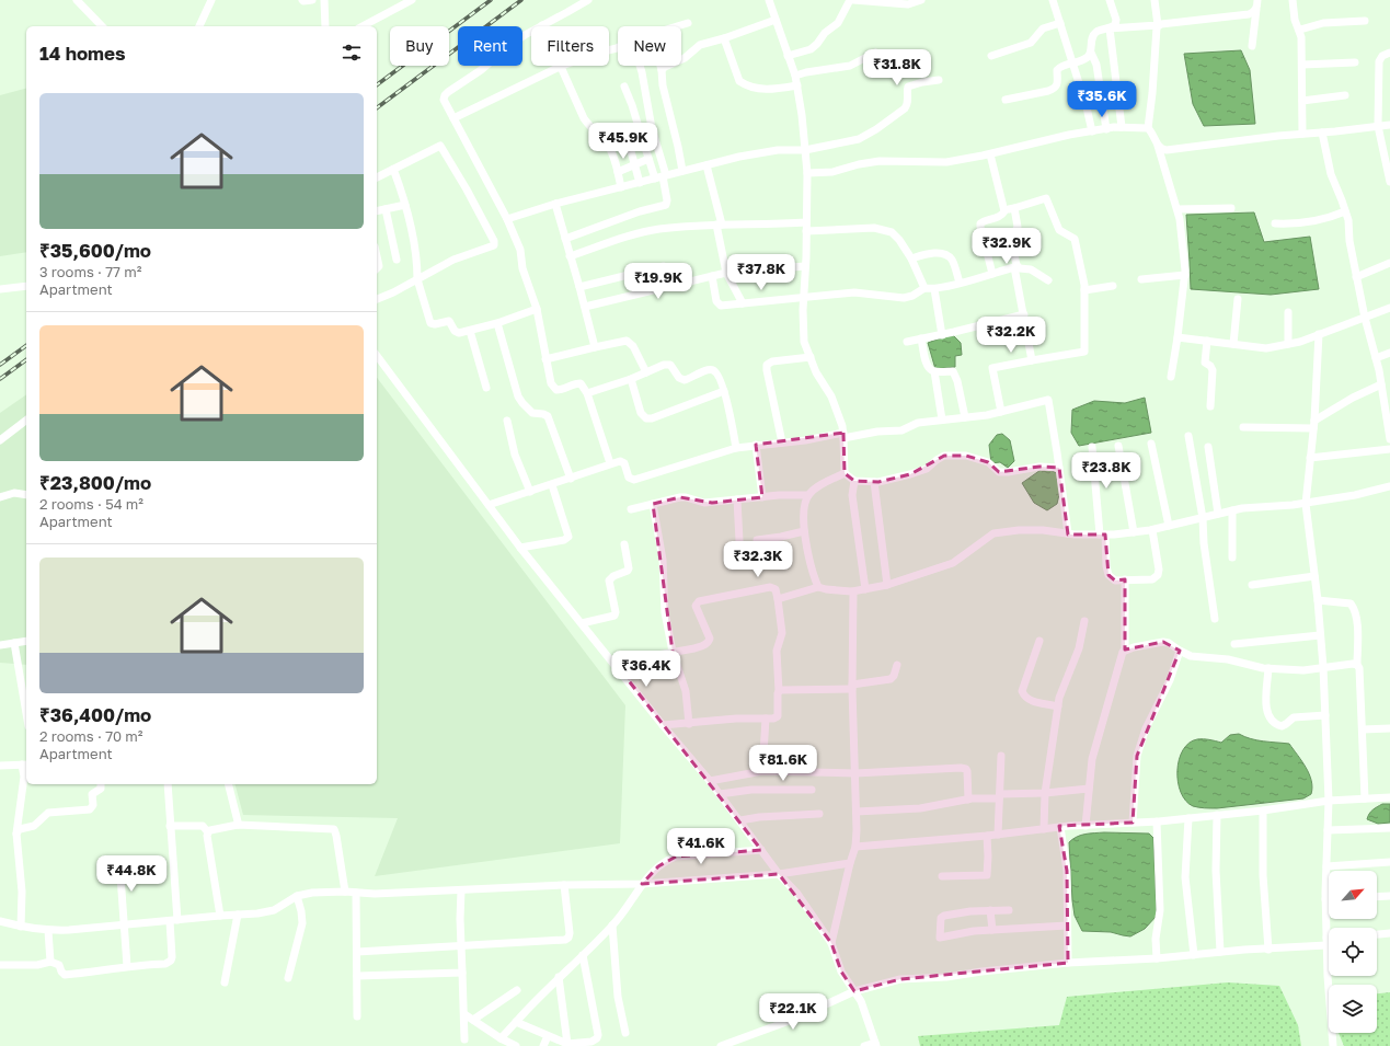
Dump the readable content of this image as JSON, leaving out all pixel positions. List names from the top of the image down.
{
  "north": "top right",
  "page": {
    "chip": [
      "Buy",
      "Rent",
      "Filters",
      "New"
    ],
    "heading": "14 homes",
    "price": [
      "₹31.8K",
      "₹35.6K",
      "₹45.9K",
      "₹32.9K",
      "₹37.8K",
      "₹19.9K",
      "₹32.2K",
      "₹23.8K",
      "₹32.3K",
      "₹36.4K",
      "₹81.6K",
      "₹41.6K",
      "₹44.8K",
      "₹22.1K"
    ],
    "list": [
      {
        "name": "₹35,600/mo",
        "note": "3 rooms · 77 m² · Apartment"
      },
      {
        "name": "₹23,800/mo",
        "note": "2 rooms · 54 m² · Apartment"
      },
      {
        "name": "₹36,400/mo",
        "note": "2 rooms · 70 m² · Apartment"
      }
    ]
  }
}
